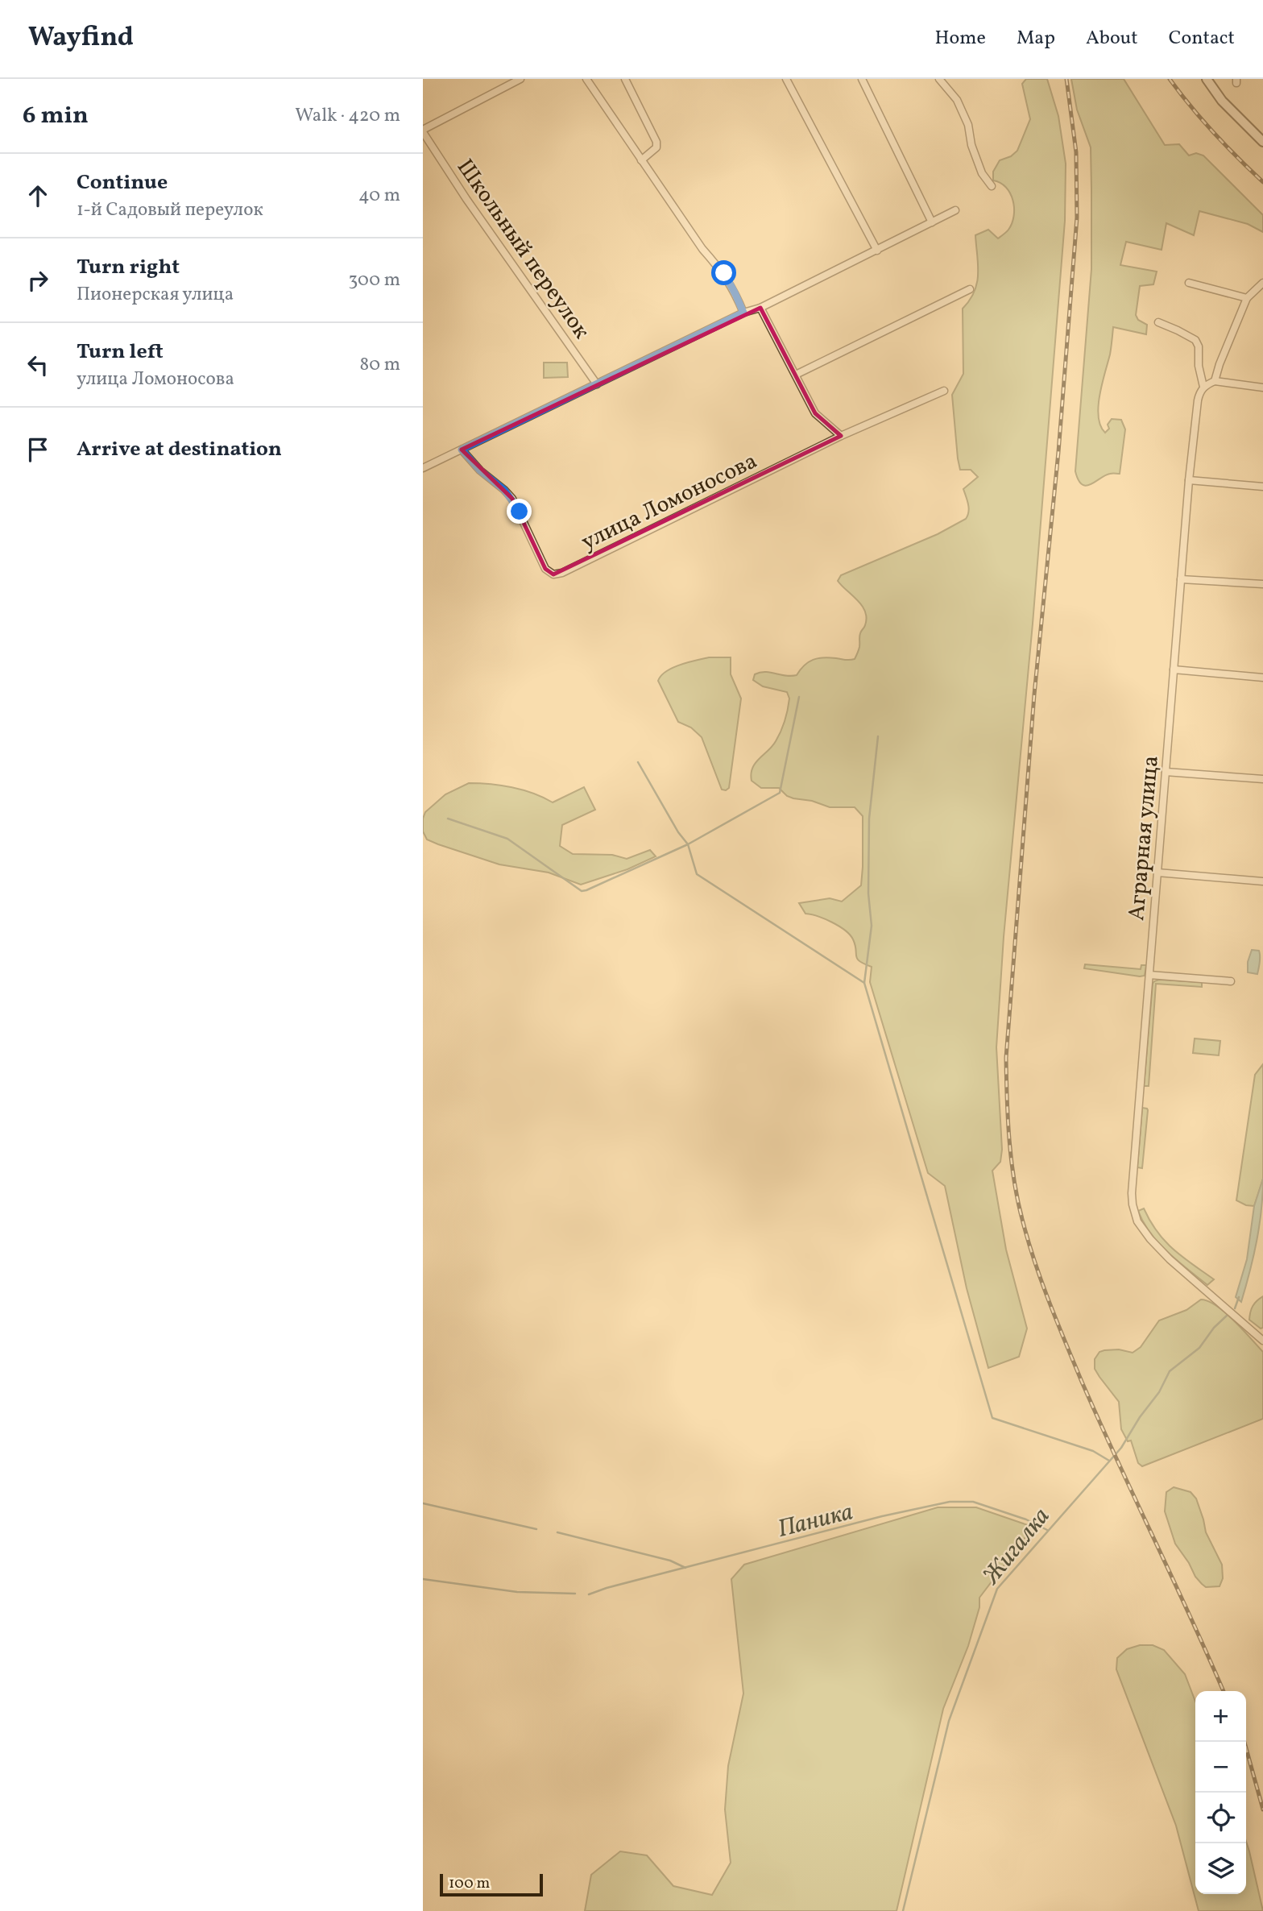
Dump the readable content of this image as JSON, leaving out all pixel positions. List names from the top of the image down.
{
  "streets": {
    "street": ["Школьный переулок", "улица Ломоносова", "Аграрная улица"]
  },
  "water": ["Паника", "Жигалка"],
  "scale_bar": "100 m",
  "page": {
    "header": "Wayfind",
    "nav": [
      "Home",
      "Map",
      "About",
      "Contact"
    ],
    "heading": ["6 min", "Walk · 420 m"],
    "list": [
      ["Continue", "1-й Садовый переулок", "40 m"],
      ["Turn right", "Пионерская улица", "300 m"],
      ["Turn left", "улица Ломоносова", "80 m"],
      "Arrive at destination"
    ],
    "map_buttons": ["+", "−"],
    "scale": "100 m"
  }
}
